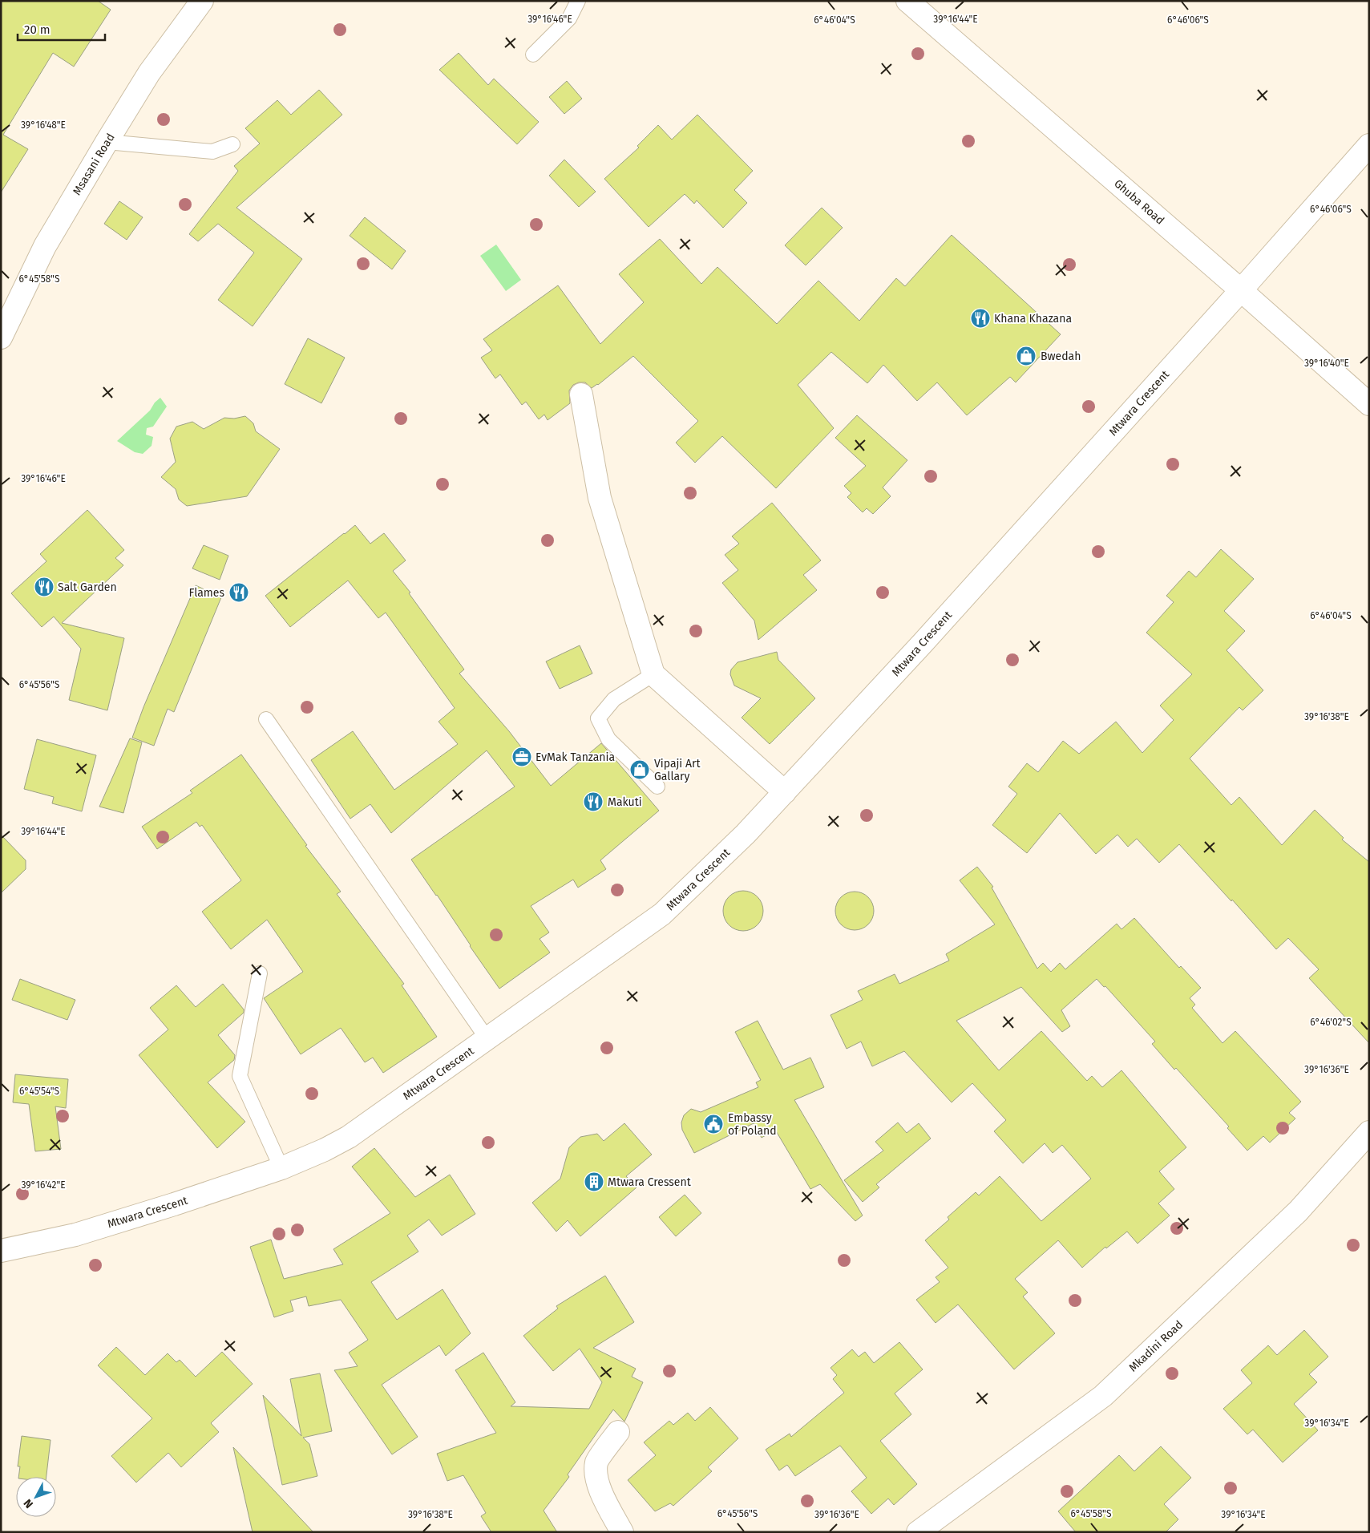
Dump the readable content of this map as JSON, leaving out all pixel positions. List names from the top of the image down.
{
  "streets": {
    "street": [
      "Msasani Road",
      "Ghuba Road",
      "Mtwara Crescent",
      "Mkadini Road"
    ]
  },
  "crossings": [
    ["Ghuba Road", "Mtwara Crescent"]
  ],
  "places": {
    "restaurant": [
      "Khana Khazana",
      "Salt Garden",
      "Flames",
      "Makuti"
    ],
    "shop": ["Bwedah", "Vipaji Art Gallary"],
    "office": ["EvMak Tanzania"],
    "public building": ["Embassy of Poland"],
    "building": ["Mtwara Cressent"]
  },
  "scale_bar": "20 m",
  "north": "bottom left",
  "coordinates": [
    "39°16'46\"E",
    "39°16'44\"E",
    "6°46'04\"S",
    "6°46'06\"S",
    "39°16'48\"E",
    "6°45'58\"S",
    "39°16'40\"E",
    "6°45'56\"S",
    "39°16'38\"E",
    "6°46'02\"S",
    "39°16'36\"E",
    "6°45'54\"S",
    "39°16'42\"E",
    "39°16'34\"E"
  ]
}
